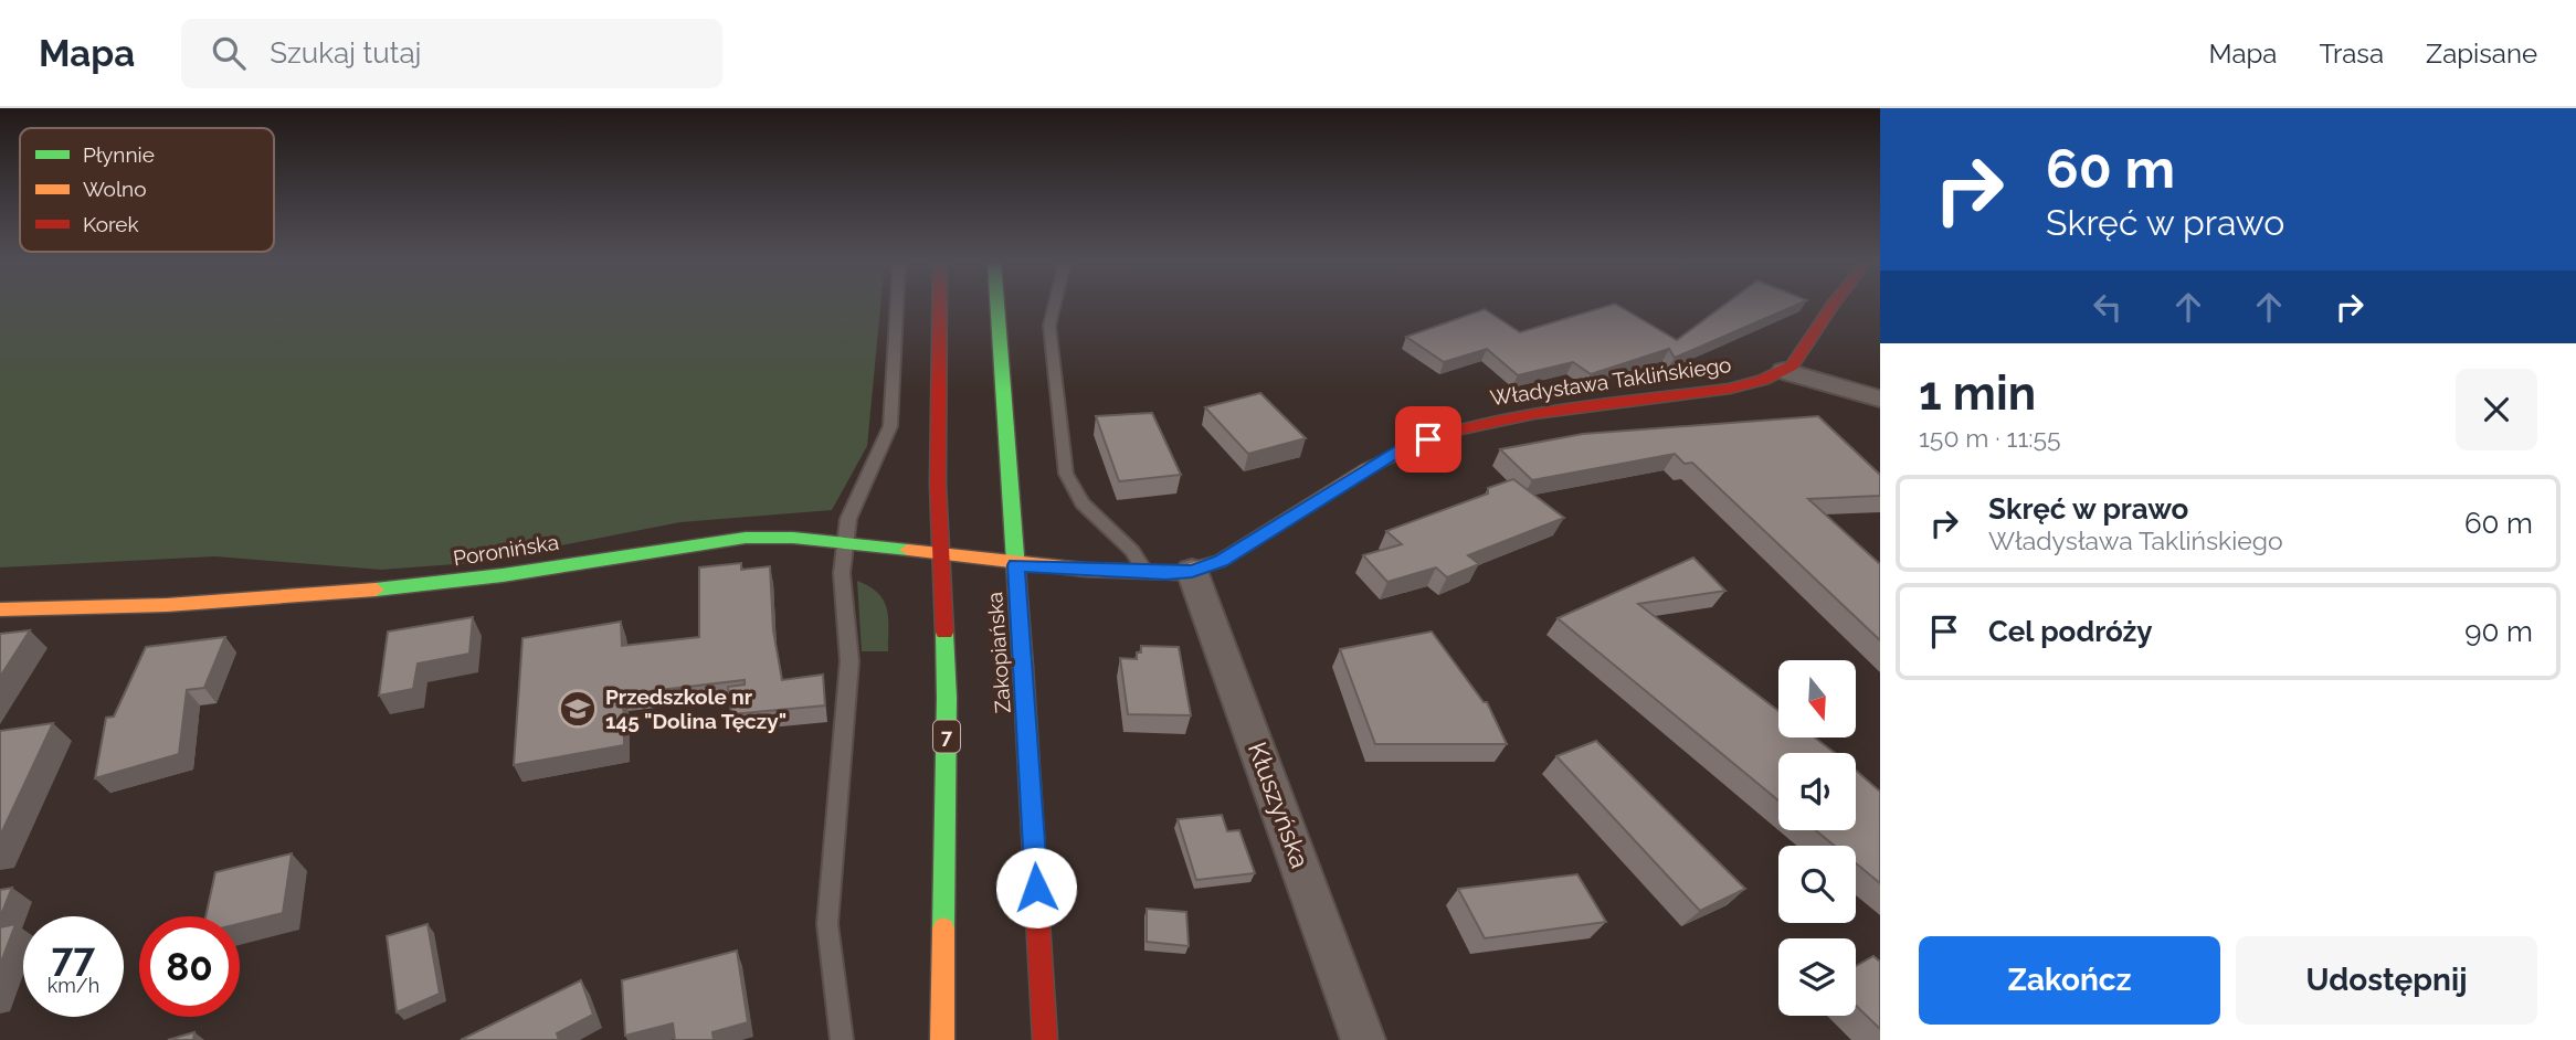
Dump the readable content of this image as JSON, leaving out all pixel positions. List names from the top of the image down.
{
  "streets": {
    "main road": [
      "Władysława Taklińskiego",
      "Poronińska",
      "Zakopiańska",
      "7"
    ],
    "street": ["Kłuszyńska"]
  },
  "crossings": [
    ["Władysława Taklińskiego", "Poronińska"],
    ["Władysława Taklińskiego", "Zakopiańska"],
    ["Władysława Taklińskiego", "Kłuszyńska"],
    ["Poronińska", "Zakopiańska"],
    ["Poronińska", "7"]
  ],
  "places": {
    "school or university": ["Przedszkole nr 145 \"Dolina Tęczy\""]
  },
  "legend": ["Płynnie", "Wolno", "Korek"],
  "north": "bottom",
  "page": {
    "header": "Mapa",
    "search": "Szukaj tutaj",
    "nav": ["Mapa", "Trasa", "Zapisane"],
    "turn": ["60 m", "Skręć w prawo"],
    "heading": ["1 min", "150 m · 11:55"],
    "list": [
      {
        "name": "Skręć w prawo",
        "note": "Władysława Taklińskiego",
        "value": "60 m"
      },
      {
        "name": "Cel podróży",
        "value": "90 m"
      }
    ],
    "speed": "77 km/h",
    "limit": "80",
    "buttons": ["Zakończ", "Udostępnij"]
  }
}
